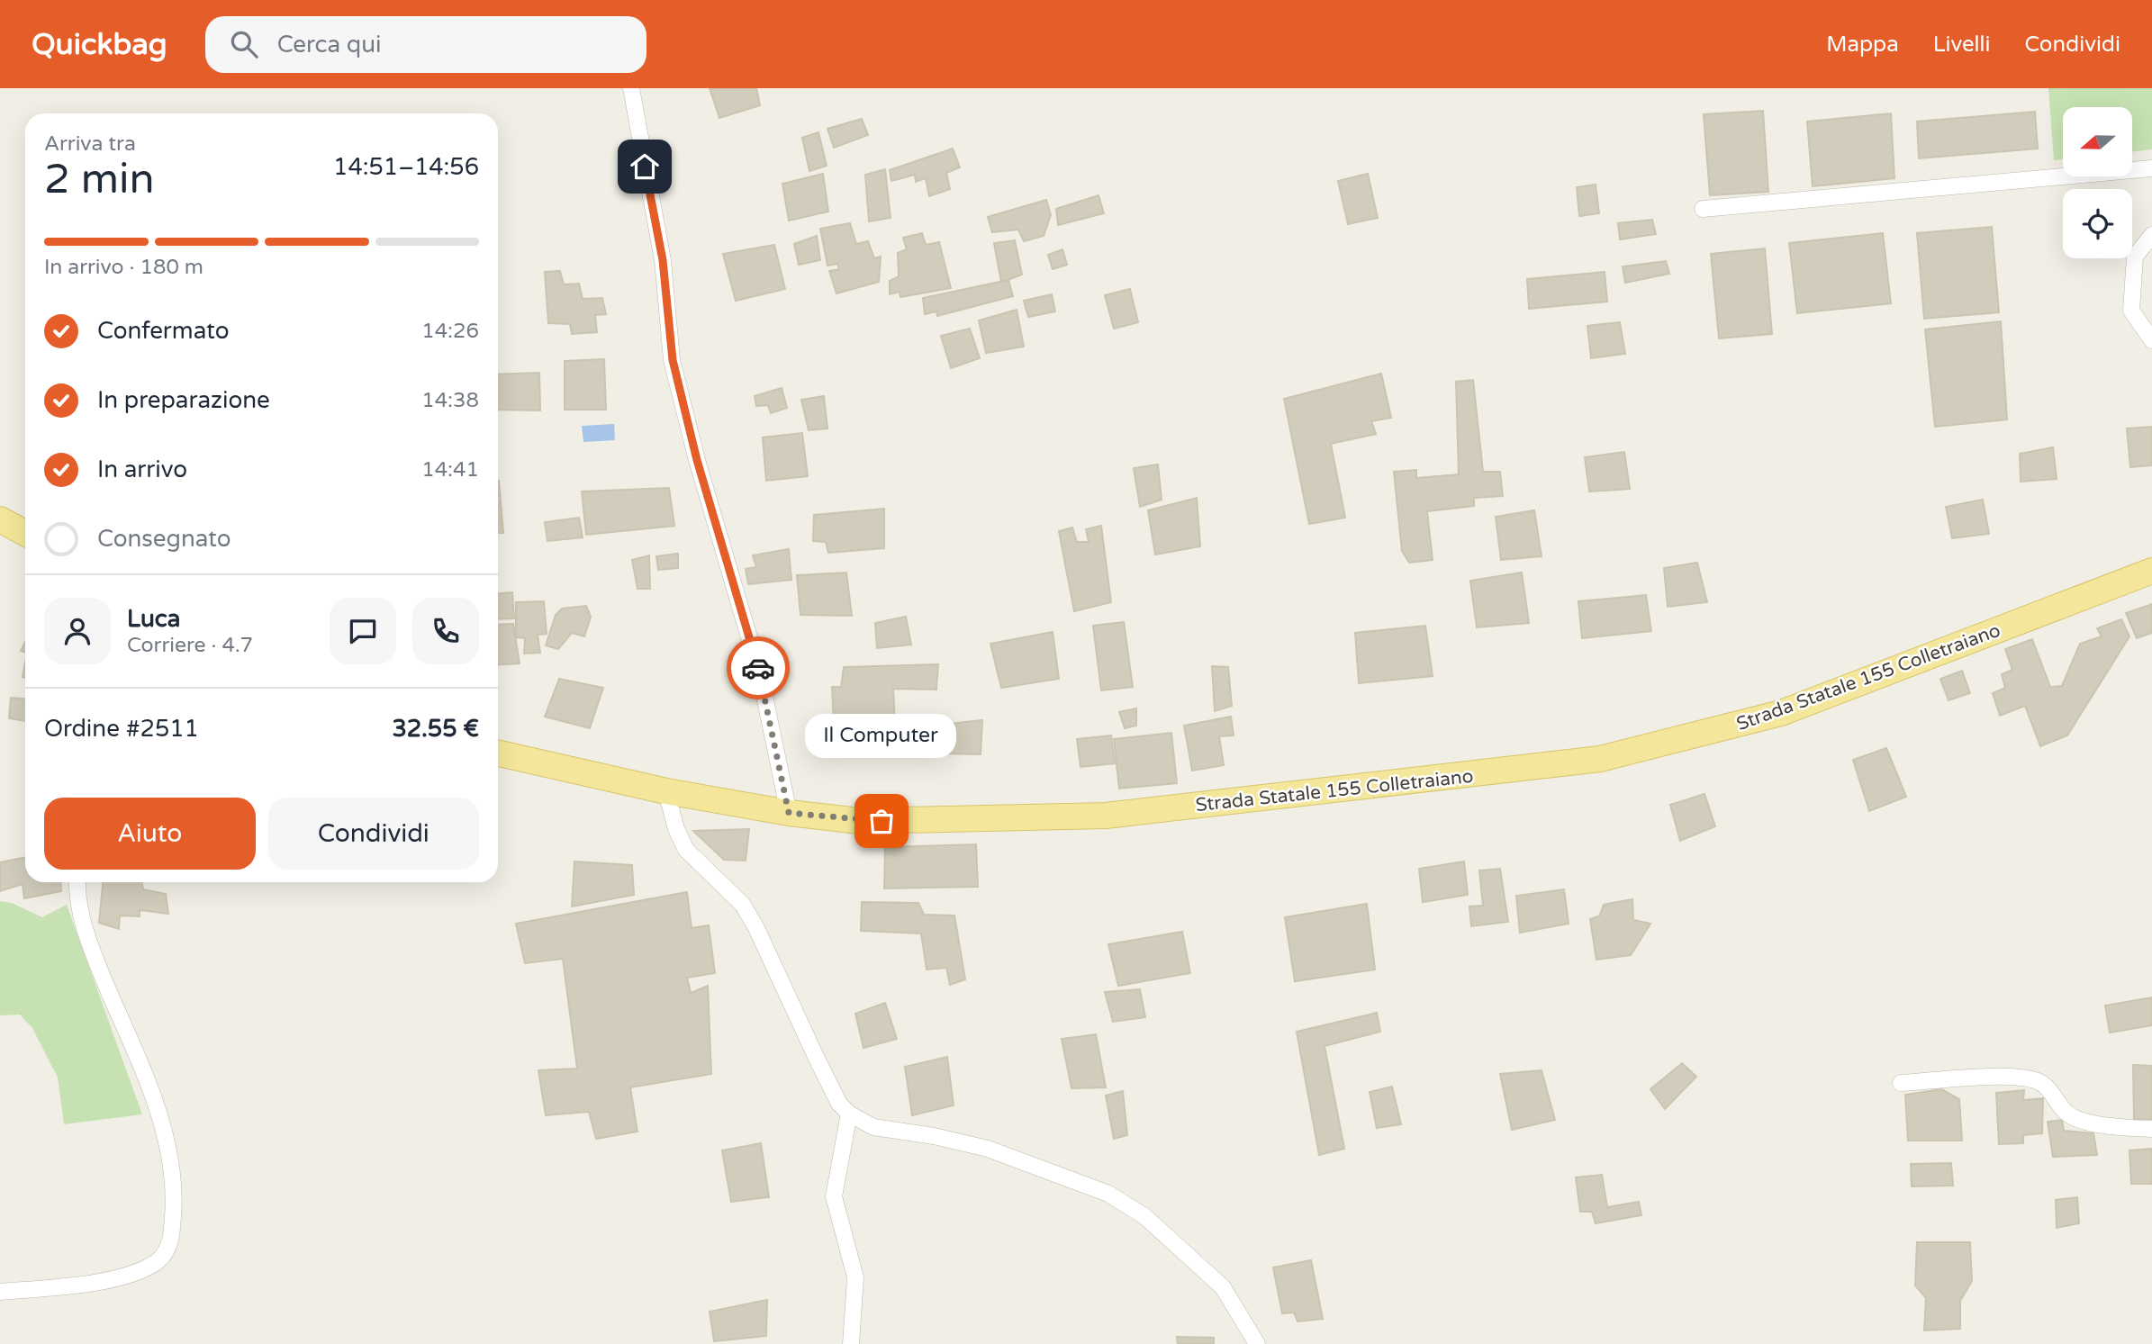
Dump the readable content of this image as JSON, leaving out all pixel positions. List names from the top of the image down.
{
  "streets": {
    "main road": ["Strada Statale 155 Colletraiano"]
  },
  "places": ["Il Computer"],
  "north": "left",
  "page": {
    "header": "Quickbag",
    "search": "Cerca qui",
    "nav": ["Mappa", "Livelli", "Condividi"],
    "heading": ["2 min", "Arriva tra", "14:51–14:56"],
    "panel": [
      "Luca",
      "Corriere · 4.7",
      "Ordine #2511",
      "32.55 €"
    ],
    "bar": "In arrivo · 180 m",
    "list": [
      ["Confermato", "14:26"],
      ["In preparazione", "14:38"],
      ["In arrivo", "14:41"],
      "Consegnato"
    ],
    "bubble": "Il Computer",
    "buttons": ["Aiuto", "Condividi"]
  }
}
